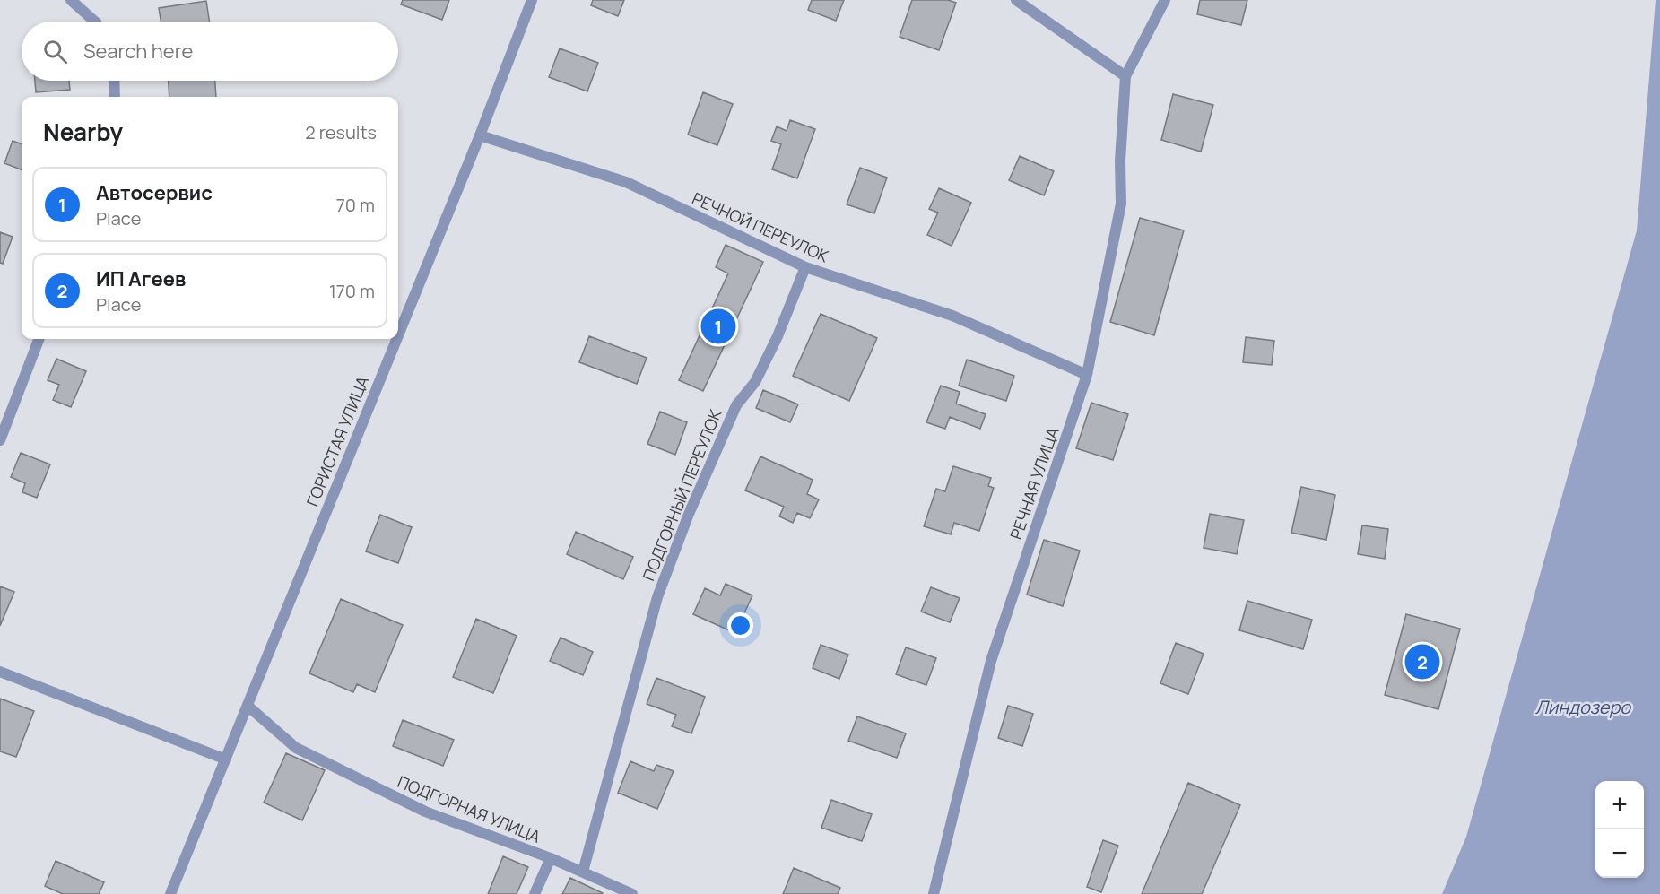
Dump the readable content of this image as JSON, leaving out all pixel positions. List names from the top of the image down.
{
  "streets": {
    "street": [
      "РЕЧНОЙ ПЕРЕУЛОК",
      "ГОРИСТАЯ УЛИЦА",
      "РЕЧНАЯ УЛИЦА",
      "ПОДГОРНЫЙ ПЕРЕУЛОК",
      "ПОДГОРНАЯ УЛИЦА"
    ]
  },
  "crossings": [
    ["РЕЧНОЙ ПЕРЕУЛОК", "ГОРИСТАЯ УЛИЦА"],
    ["РЕЧНОЙ ПЕРЕУЛОК", "РЕЧНАЯ УЛИЦА"],
    ["РЕЧНОЙ ПЕРЕУЛОК", "ПОДГОРНЫЙ ПЕРЕУЛОК"],
    ["ГОРИСТАЯ УЛИЦА", "ПОДГОРНАЯ УЛИЦА"],
    ["ПОДГОРНЫЙ ПЕРЕУЛОК", "ПОДГОРНАЯ УЛИЦА"]
  ],
  "water": ["Линдозеро"],
  "page": {
    "search": "Search here",
    "heading": ["Nearby", "2 results"],
    "list": [
      {
        "mark": "1",
        "name": "Автосервис",
        "note": "Place",
        "value": "70 m"
      },
      {
        "mark": "2",
        "name": "ИП Агеев",
        "note": "Place",
        "value": "170 m"
      }
    ],
    "pins": ["1", "2"],
    "map_buttons": ["+", "−"]
  }
}
